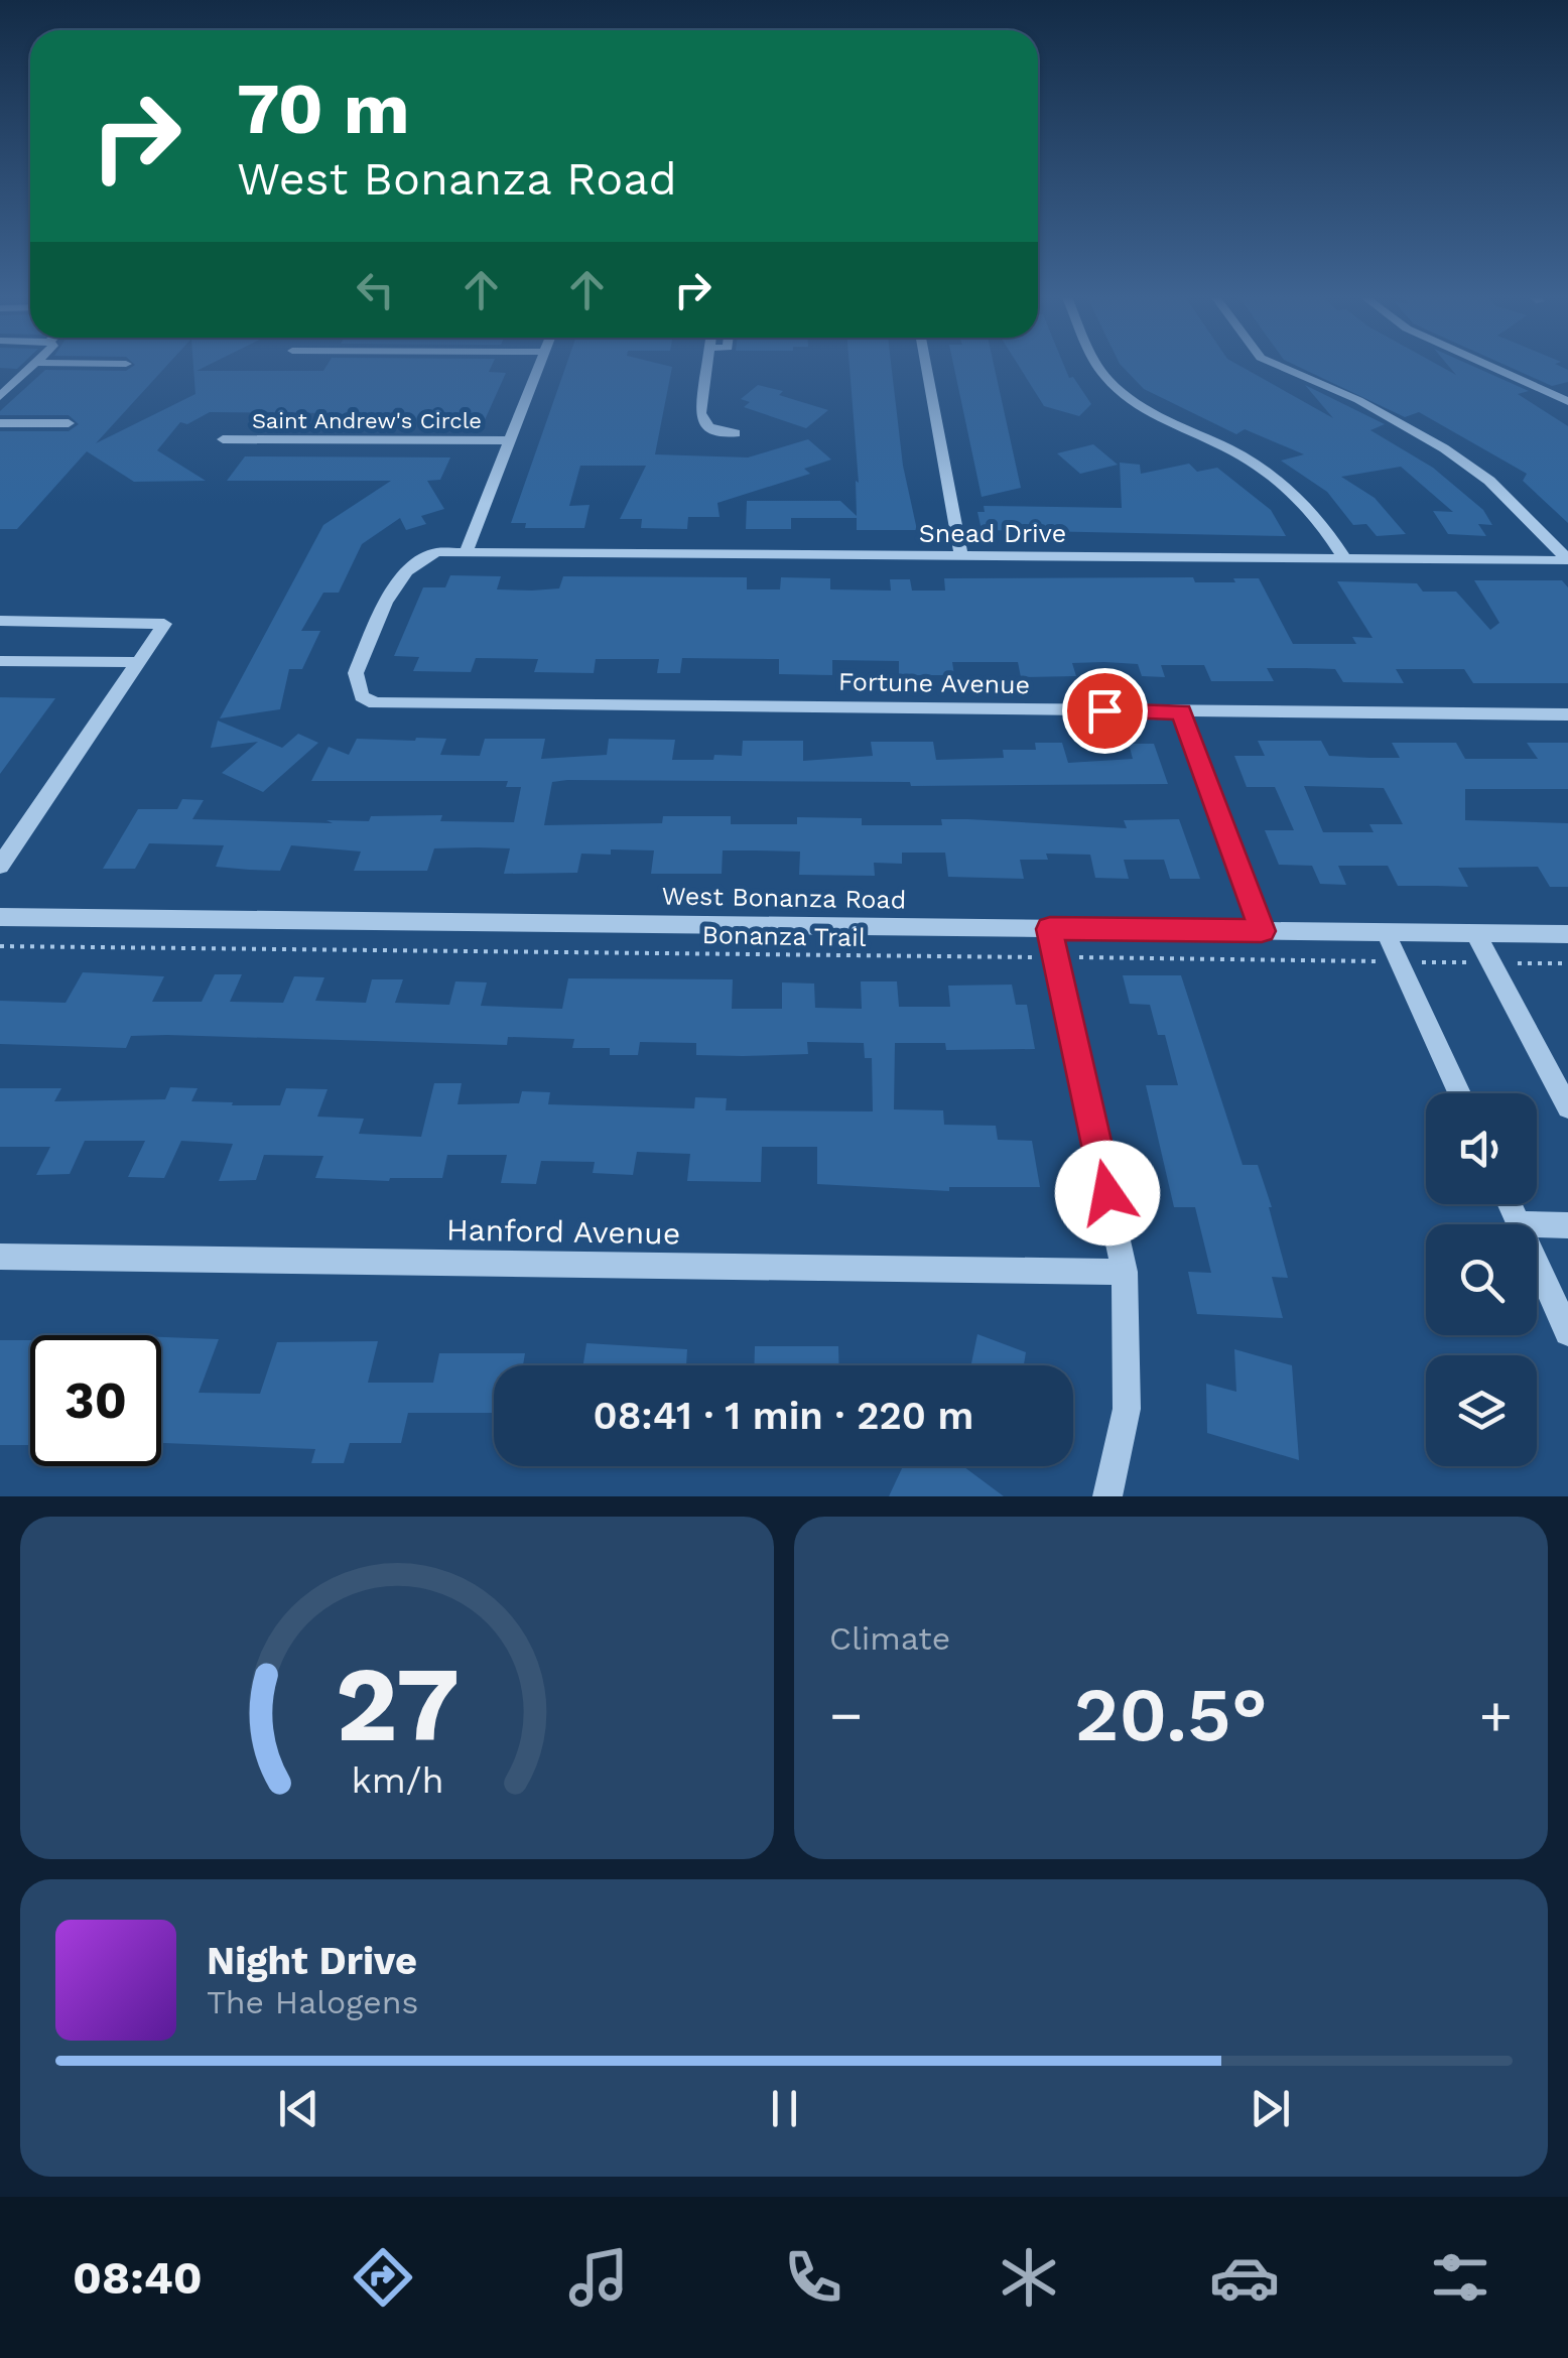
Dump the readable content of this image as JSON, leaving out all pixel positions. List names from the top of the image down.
{
  "streets": {
    "street": [
      "Saint Andrew's Circle",
      "Snead Drive",
      "Fortune Avenue",
      "West Bonanza Road",
      "Hanford Avenue"
    ],
    "path": ["Bonanza Trail"]
  },
  "crossings": [
    ["Snead Drive", "Fortune Avenue"]
  ],
  "page": {
    "turn": ["70 m", "West Bonanza Road"],
    "limit": "30",
    "trip": "08:41 · 1 min · 220 m",
    "tile": "Climate",
    "heat": ["−", "20.5°", "+"],
    "song": ["Night Drive", "The Halogens"],
    "tabs": "08:40",
    "gauge": ["27", "km/h"]
  }
}
